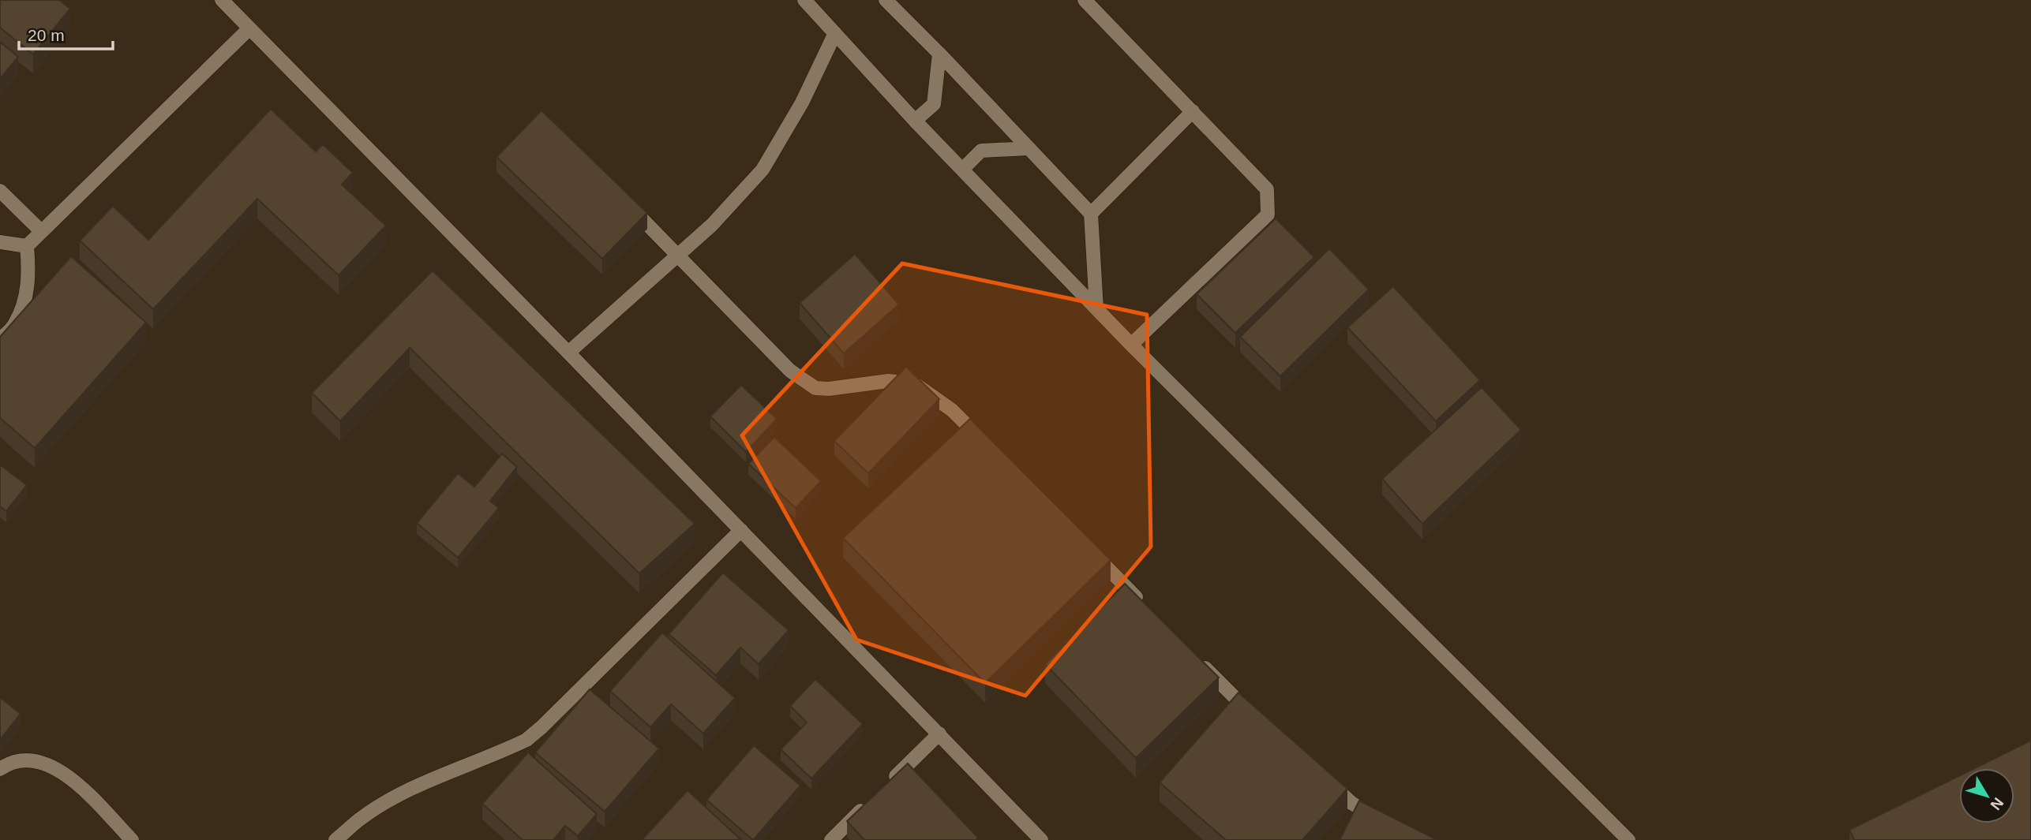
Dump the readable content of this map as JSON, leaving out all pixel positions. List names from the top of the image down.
{
  "scale_bar": "20 m",
  "north": "bottom right"
}
